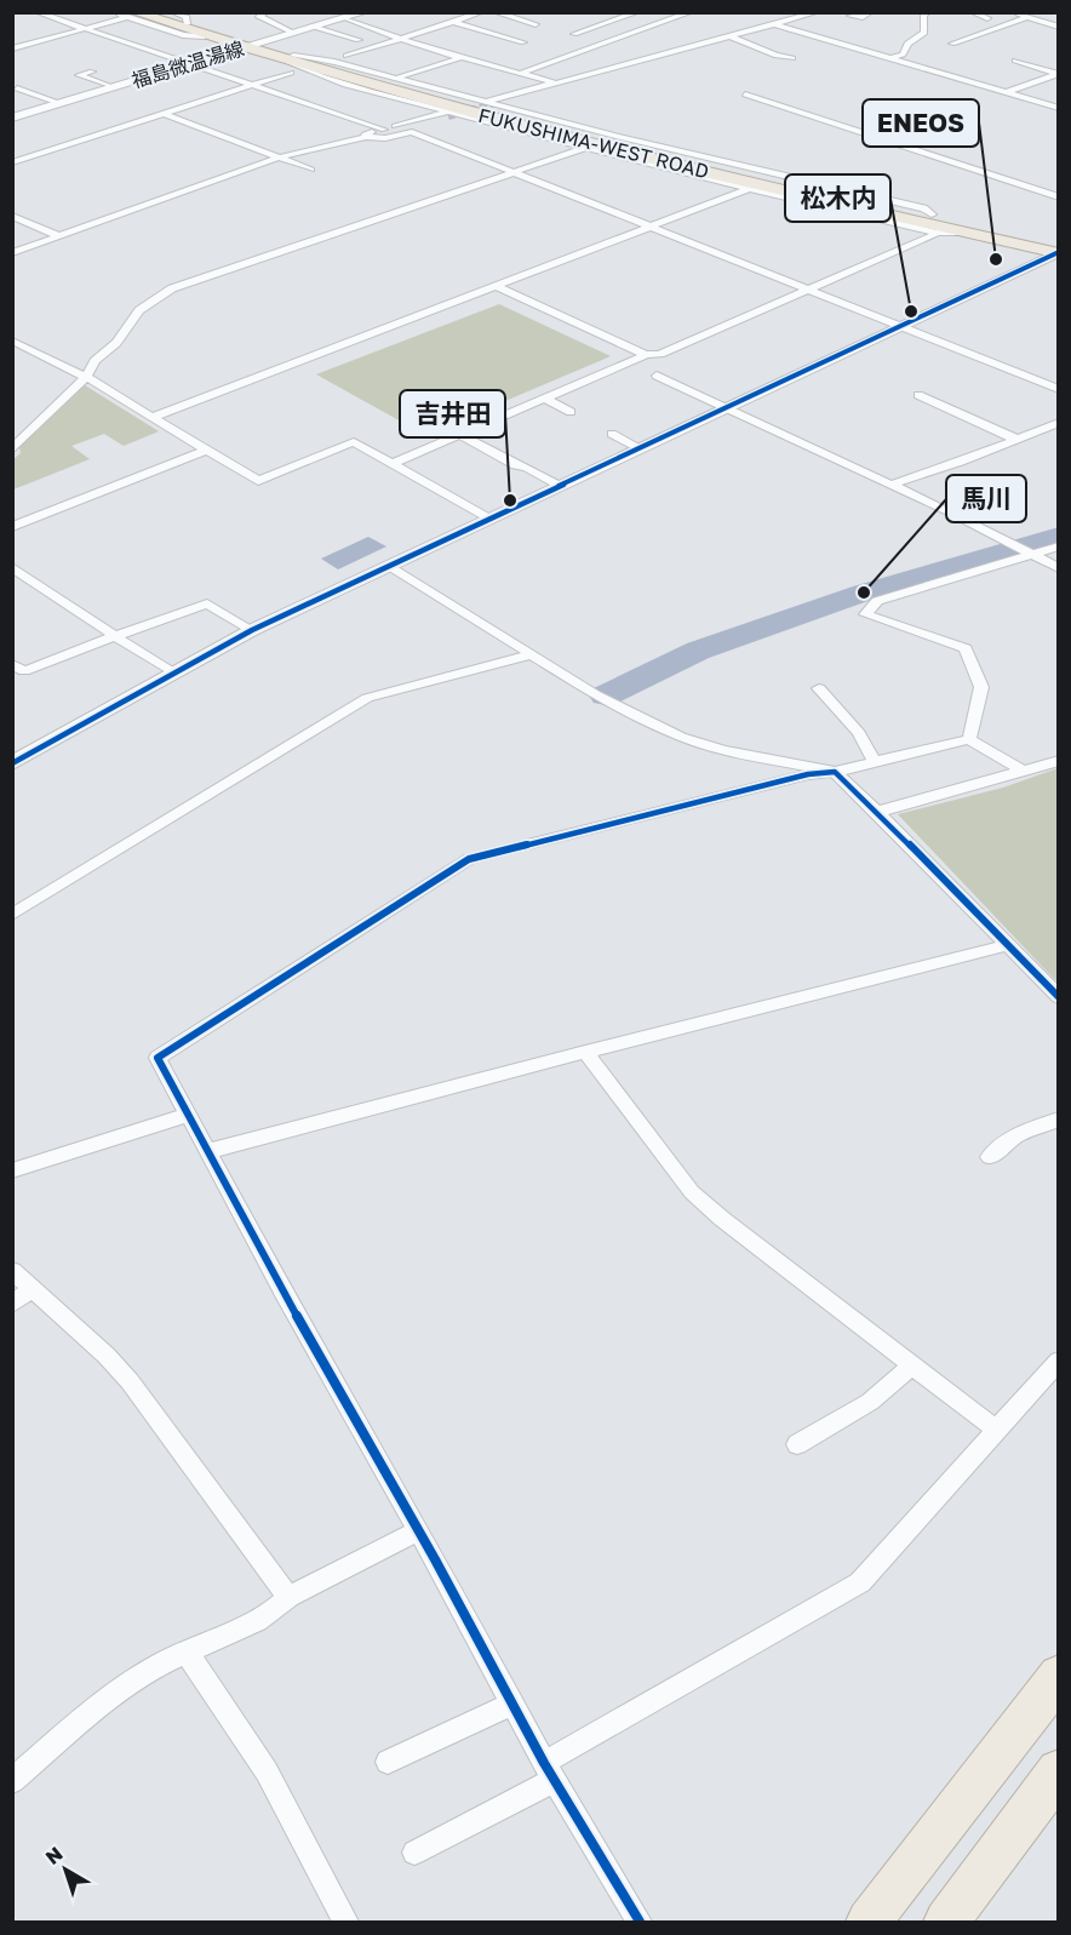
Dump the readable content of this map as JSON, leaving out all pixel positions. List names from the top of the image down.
{
  "streets": {
    "highway": ["FUKUSHIMA-WEST ROAD"],
    "main road": ["福島微温湯線"]
  },
  "crossings": [
    ["福島微温湯線", "FUKUSHIMA-WEST ROAD"]
  ],
  "places": [
    "ENEOS",
    "松木内",
    "吉井田",
    "馬川"
  ],
  "north": "top left"
}
